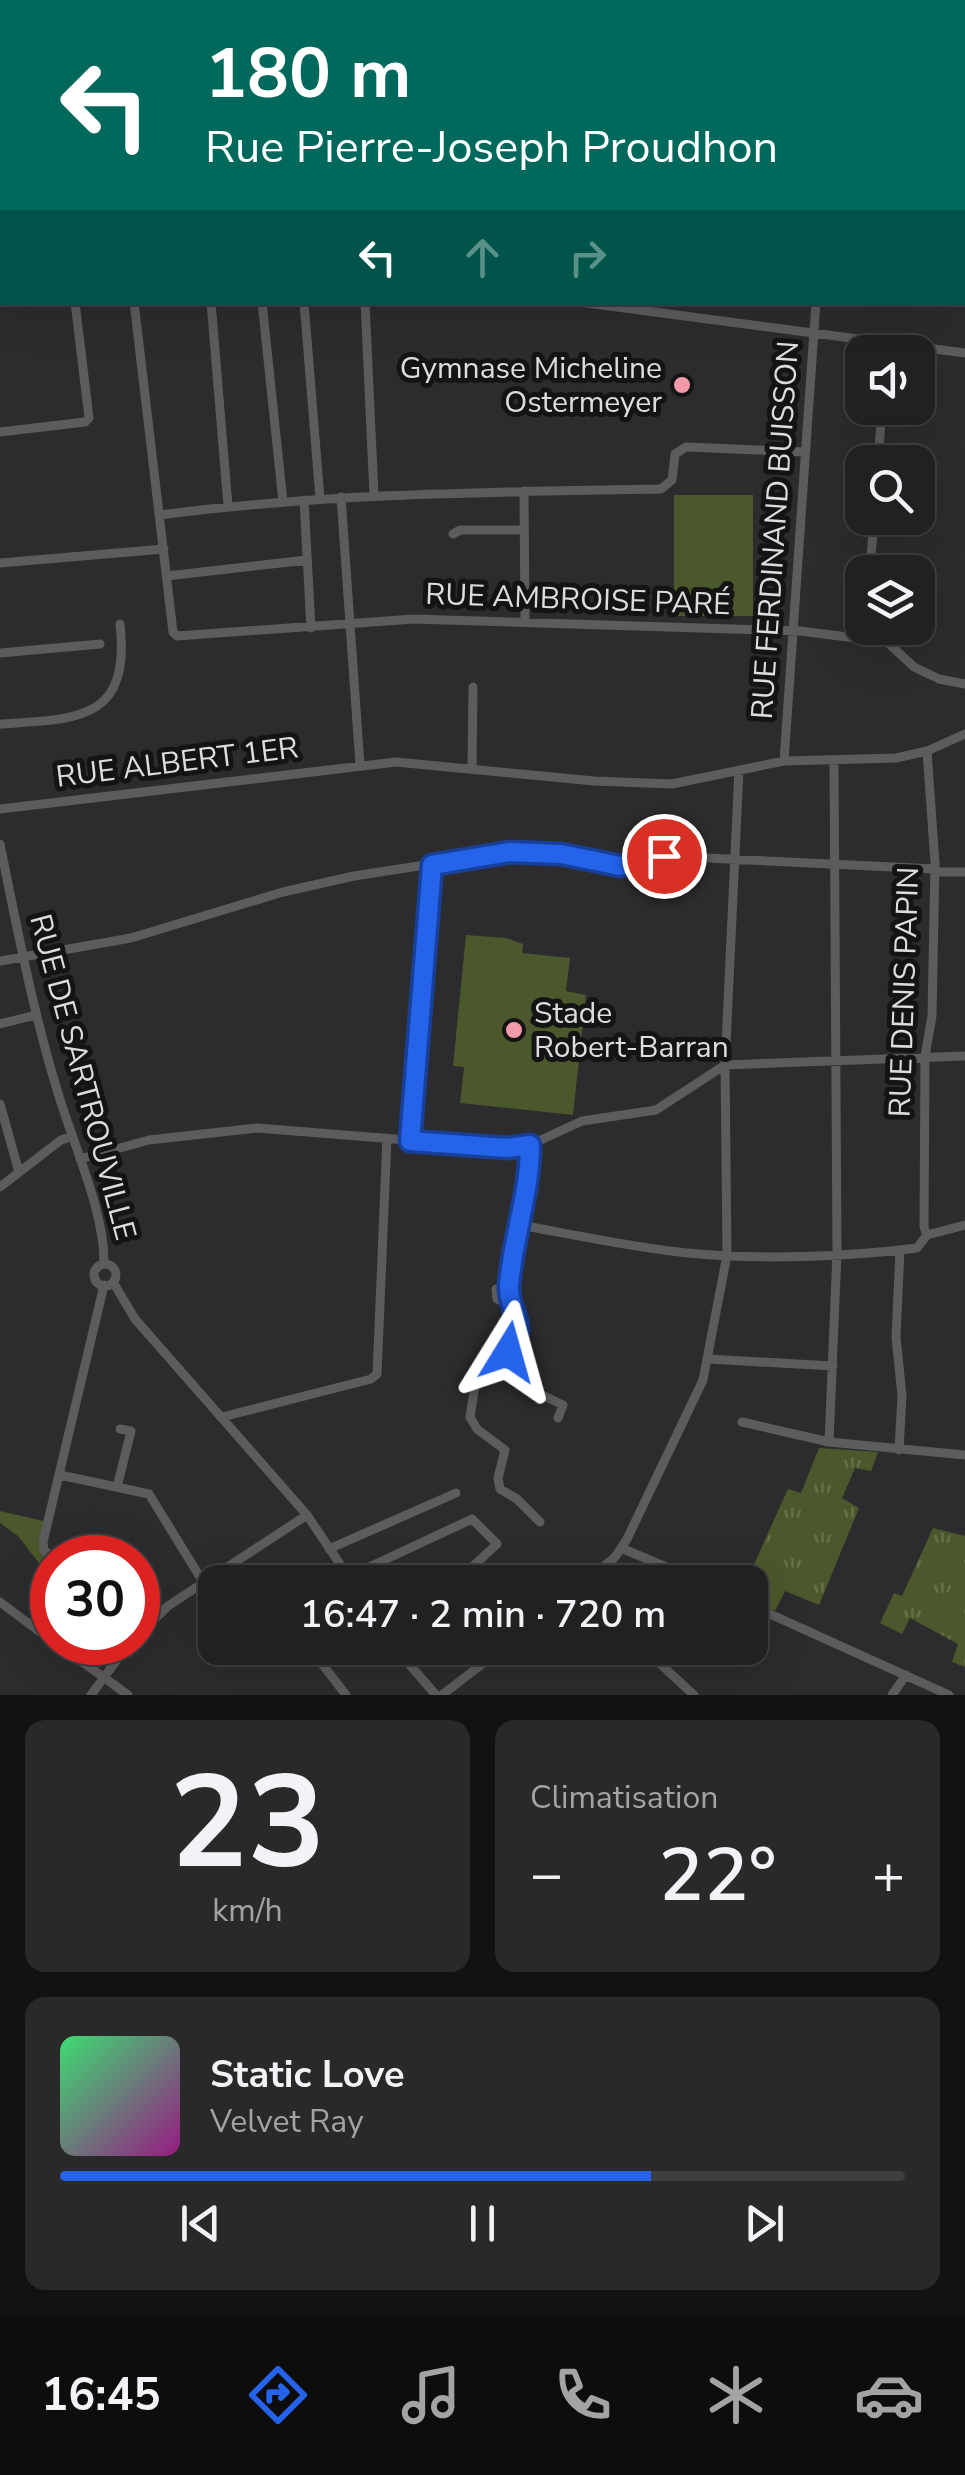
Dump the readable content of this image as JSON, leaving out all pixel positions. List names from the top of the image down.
{
  "streets": {
    "street": [
      "RUE FERDINAND BUISSON",
      "RUE AMBROISE PARÉ",
      "RUE ALBERT 1ER",
      "RUE DENIS PAPIN",
      "RUE DE SARTROUVILLE"
    ]
  },
  "crossings": [
    ["RUE FERDINAND BUISSON", "RUE AMBROISE PARÉ"],
    ["RUE FERDINAND BUISSON", "RUE ALBERT 1ER"],
    ["RUE ALBERT 1ER", "RUE DENIS PAPIN"]
  ],
  "places": ["Gymnase Micheline Ostermeyer", "Stade Robert-Barran"],
  "page": {
    "turn": ["180 m", "Rue Pierre-Joseph Proudhon"],
    "limit": "30",
    "trip": "16:47 · 2 min · 720 m",
    "tile": [
      ["23", "km/h"],
      "Climatisation"
    ],
    "heat": ["−", "22°", "+"],
    "song": ["Static Love", "Velvet Ray"],
    "tabs": "16:45"
  }
}
